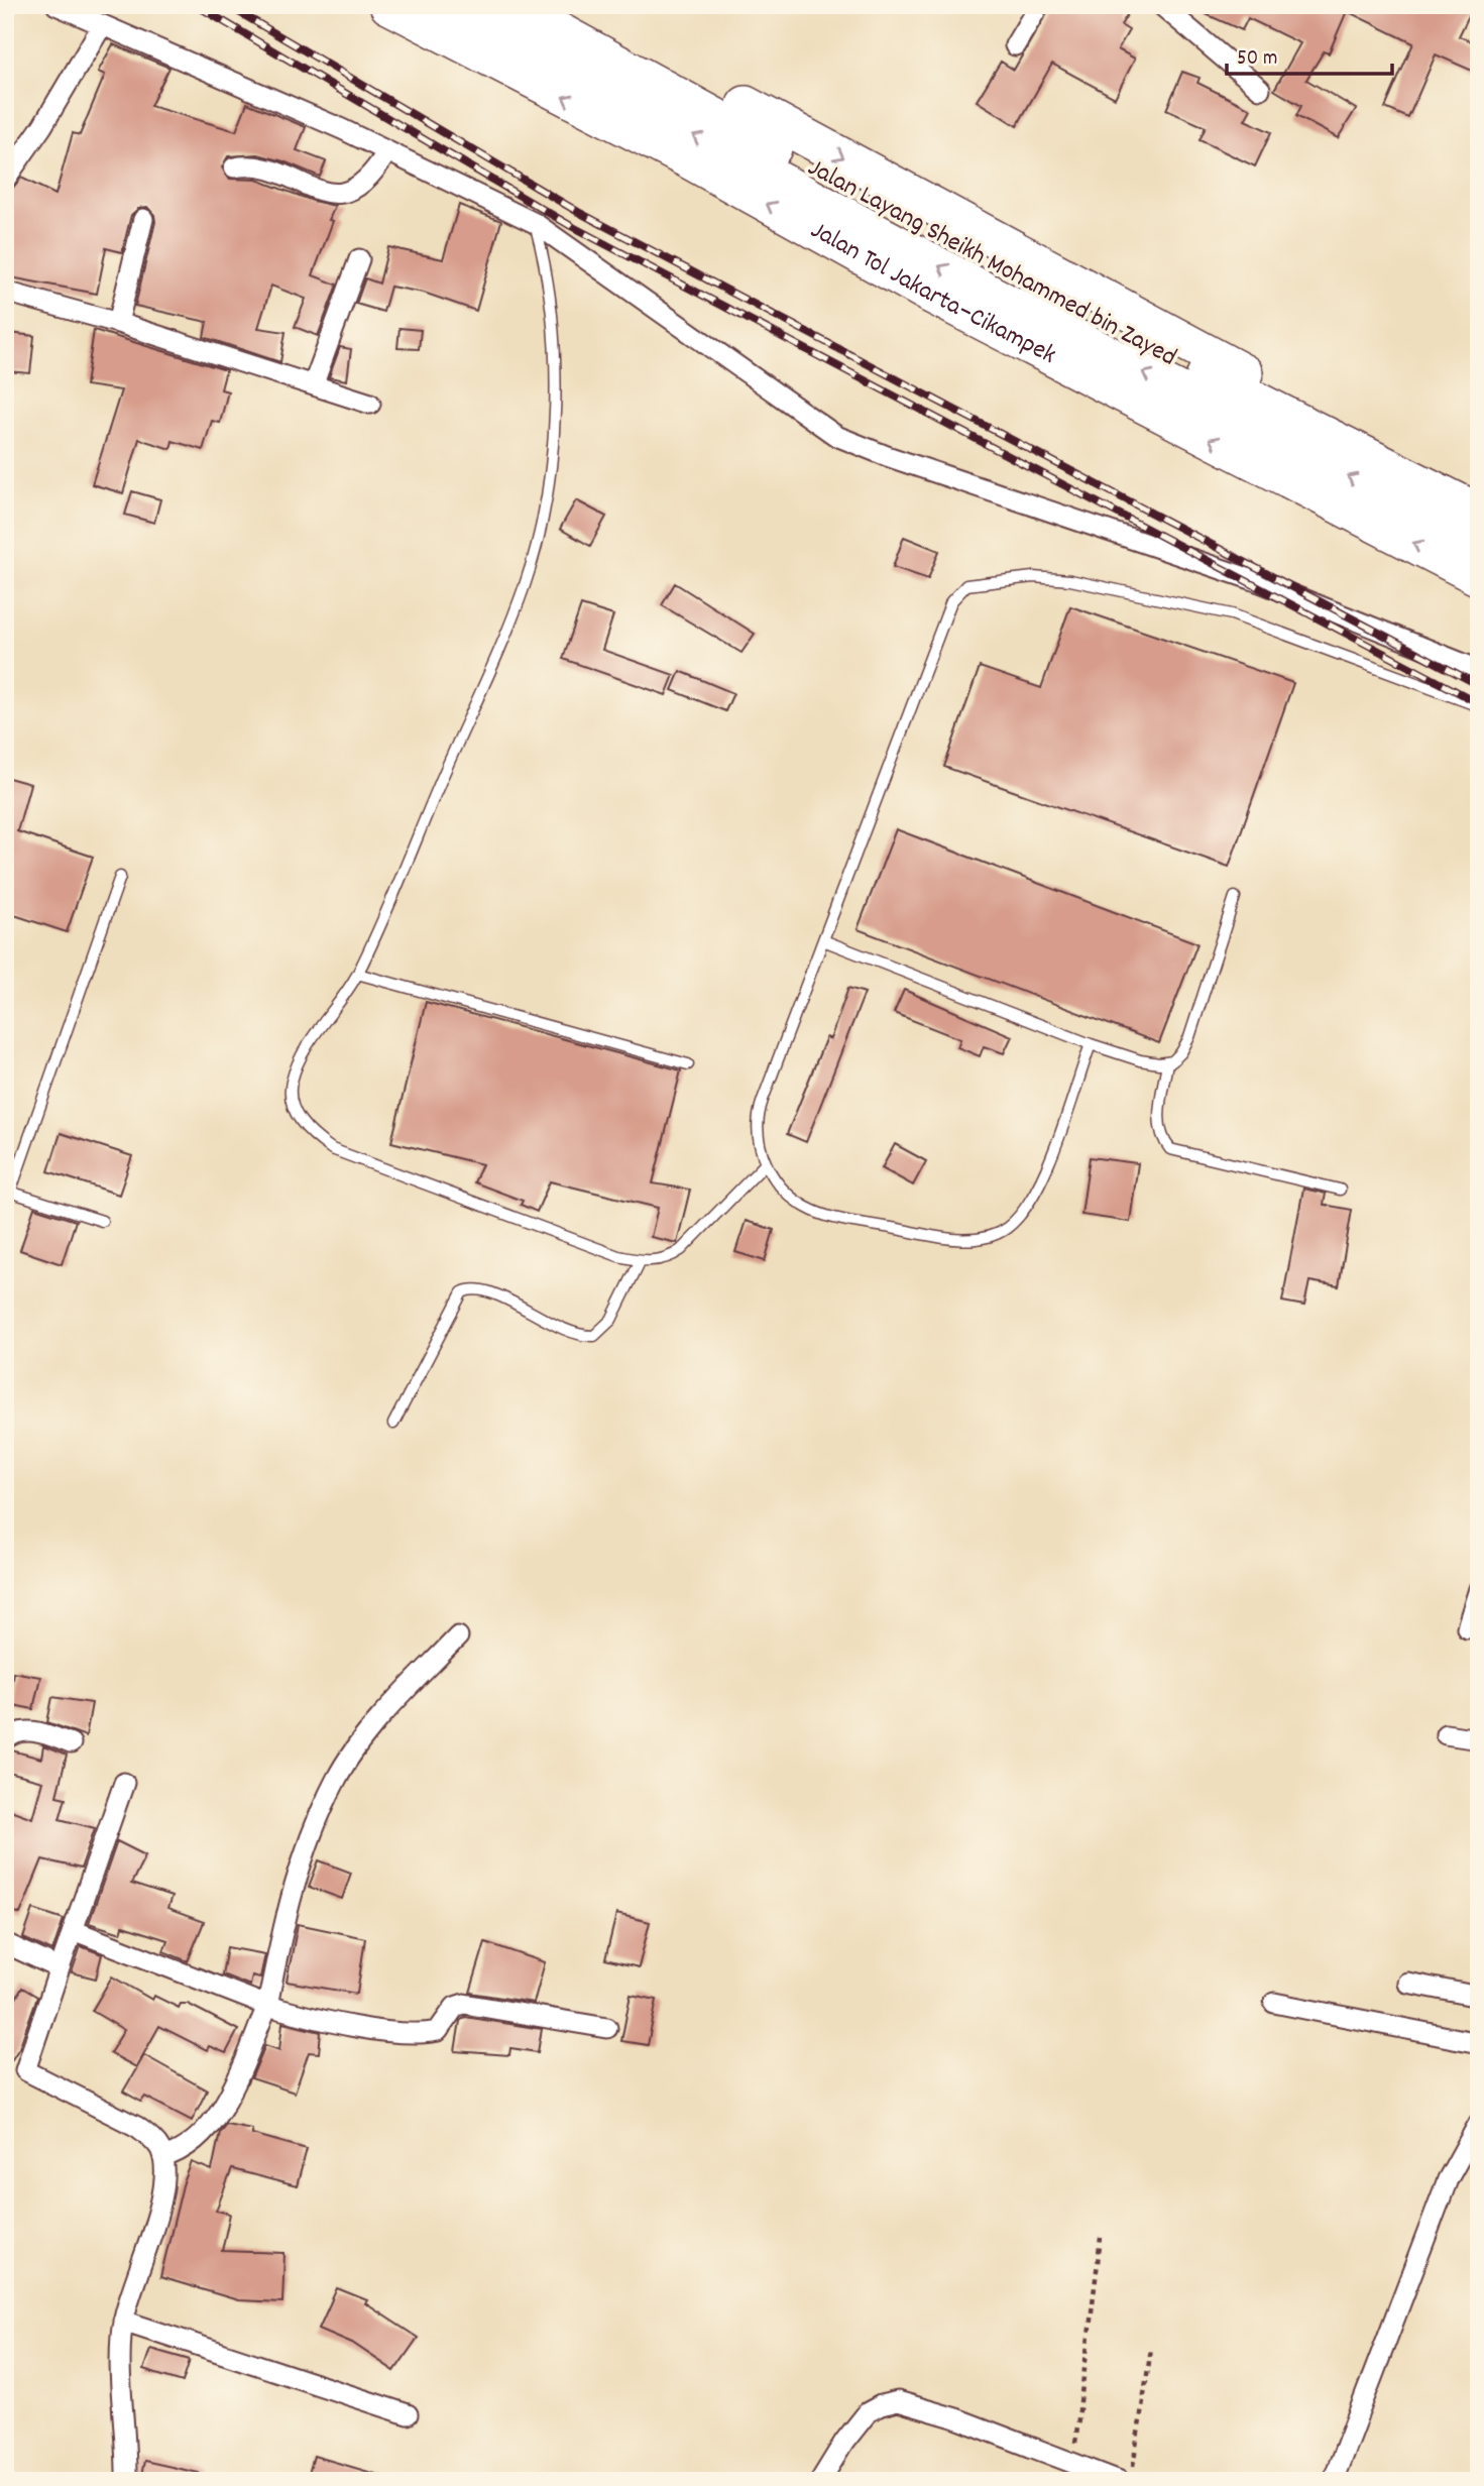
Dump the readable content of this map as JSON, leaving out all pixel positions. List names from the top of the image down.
{
  "streets": {
    "highway": ["Jalan Layang Sheikh Mohammed bin Zayed", "Jalan Tol Jakarta–Cikampek"]
  },
  "scale_bar": "50 m"
}
